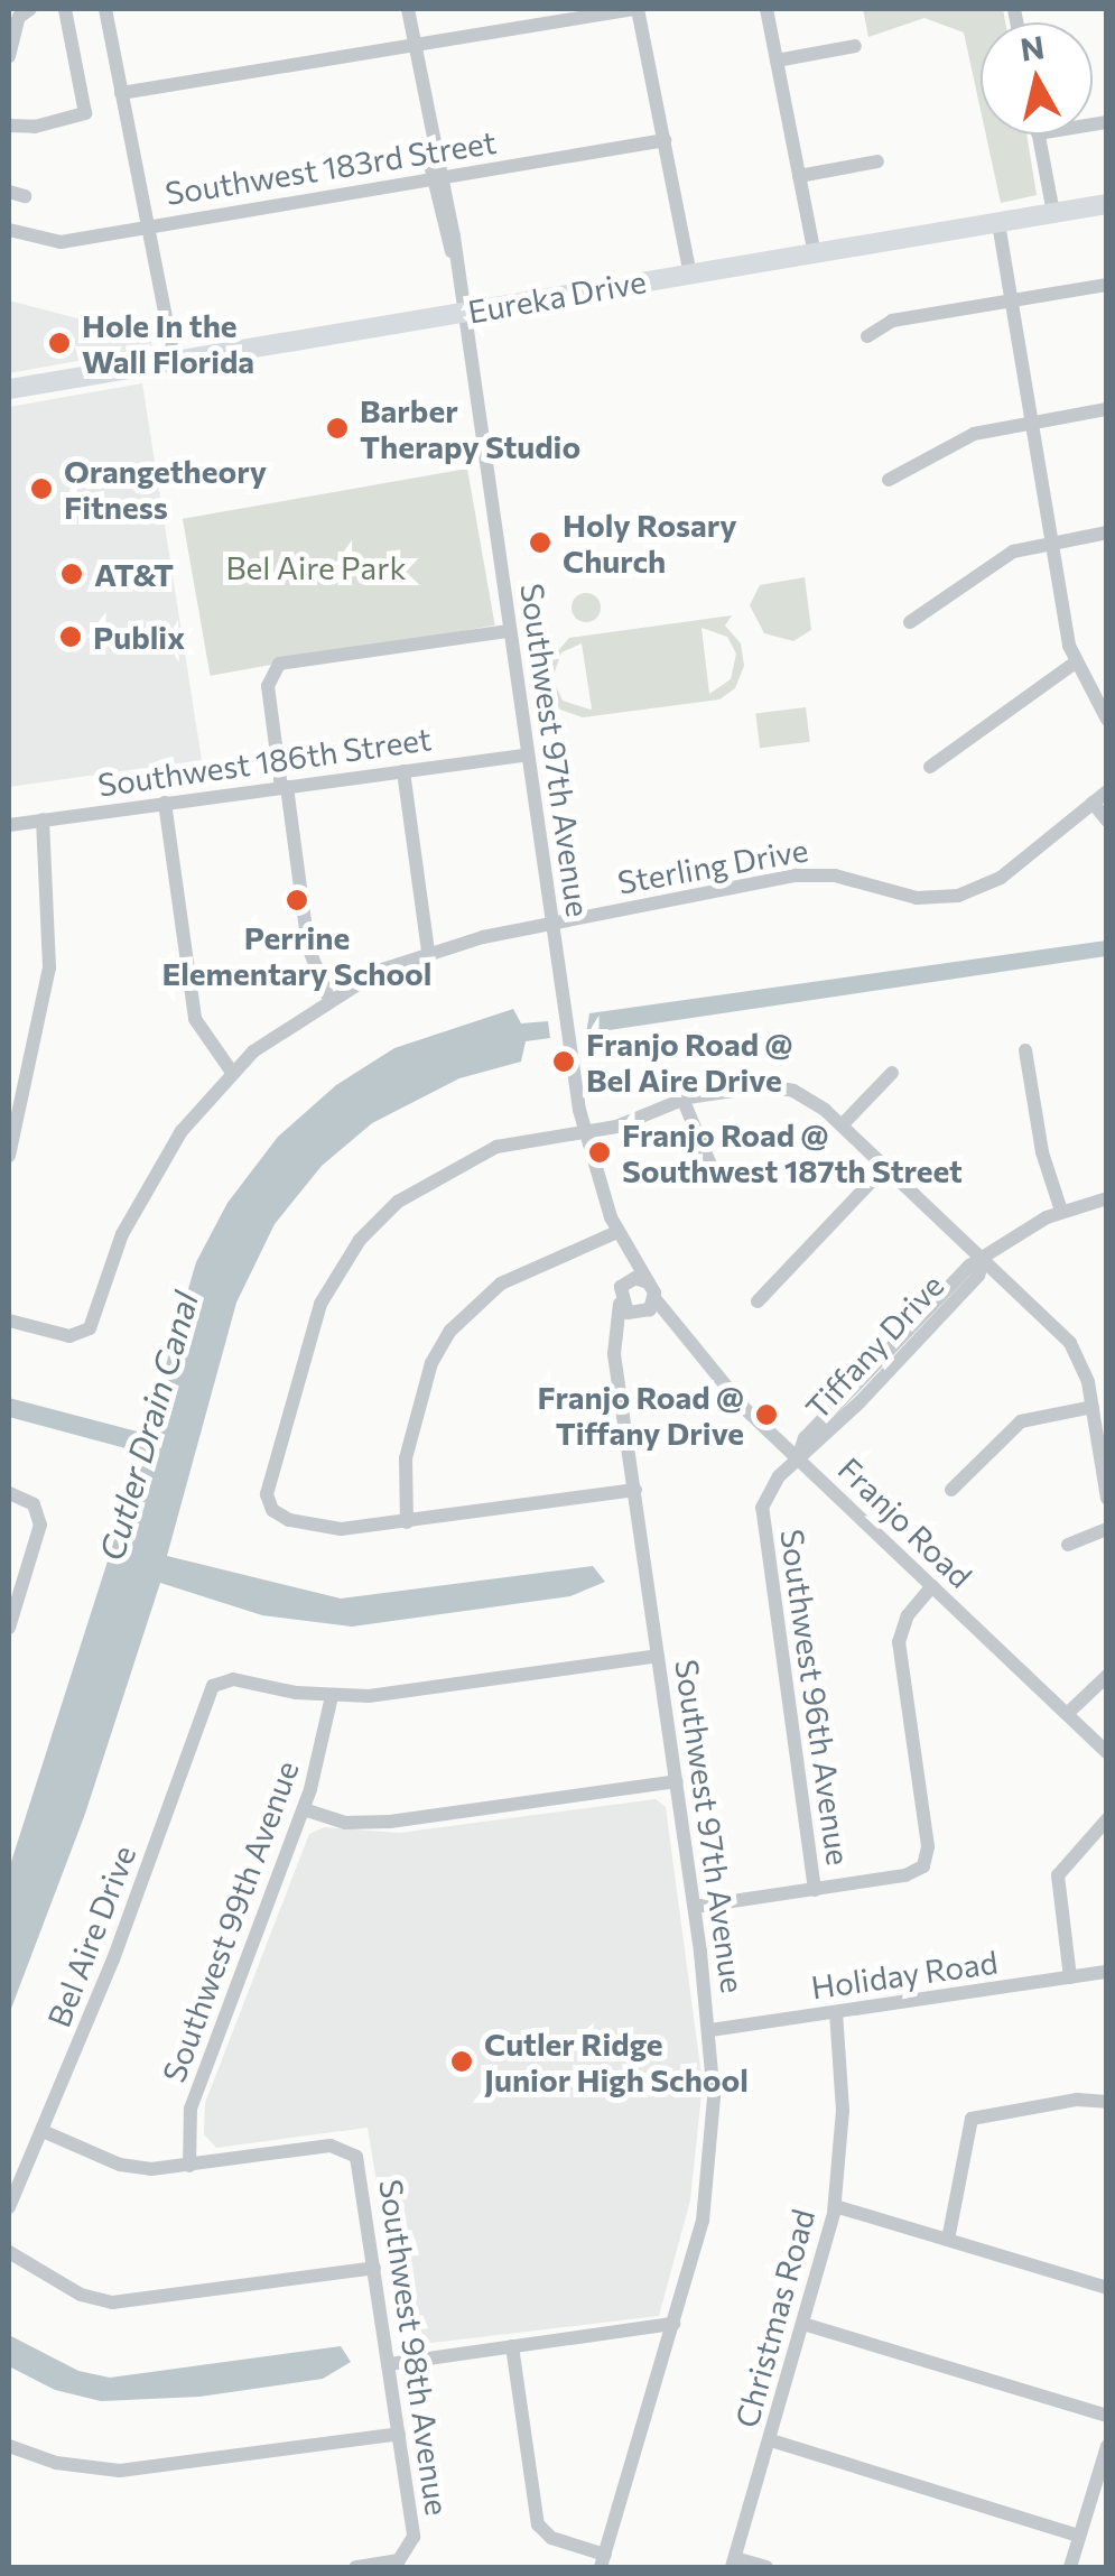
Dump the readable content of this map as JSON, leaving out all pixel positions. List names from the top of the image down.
{
  "streets": {
    "main road": ["Eureka Drive"],
    "street": [
      "Southwest 183rd Street",
      "Southwest 97th Avenue",
      "Southwest 186th Street",
      "Sterling Drive",
      "Tiffany Drive",
      "Franjo Road",
      "Southwest 96th Avenue",
      "Southwest 99th Avenue",
      "Bel Aire Drive",
      "Holiday Road",
      "Christmas Road",
      "Southwest 98th Avenue"
    ]
  },
  "crossings": [
    ["Southwest 183rd Street", "Southwest 97th Avenue"],
    ["Eureka Drive", "Southwest 97th Avenue"],
    ["Southwest 97th Avenue", "Southwest 186th Street"],
    ["Southwest 97th Avenue", "Sterling Drive"],
    ["Southwest 97th Avenue", "Franjo Road"],
    ["Southwest 97th Avenue", "Holiday Road"],
    ["Tiffany Drive", "Franjo Road"],
    ["Tiffany Drive", "Southwest 96th Avenue"],
    ["Franjo Road", "Southwest 96th Avenue"],
    ["Southwest 99th Avenue", "Bel Aire Drive"],
    ["Southwest 99th Avenue", "Southwest 98th Avenue"],
    ["Holiday Road", "Christmas Road"]
  ],
  "water": ["Cutler Drain Canal"],
  "parks": ["Bel Aire Park"],
  "places": [
    "Hole In the Wall Florida",
    "Barber Therapy Studio",
    "Orangetheory Fitness",
    "Holy Rosary Church",
    "AT&T",
    "Publix",
    "Perrine Elementary School",
    "Franjo Road @ Bel Aire Drive",
    "Franjo Road @ Southwest 187th Street",
    "Franjo Road @ Tiffany Drive",
    "Cutler Ridge Junior High School"
  ],
  "north": "top"
}
